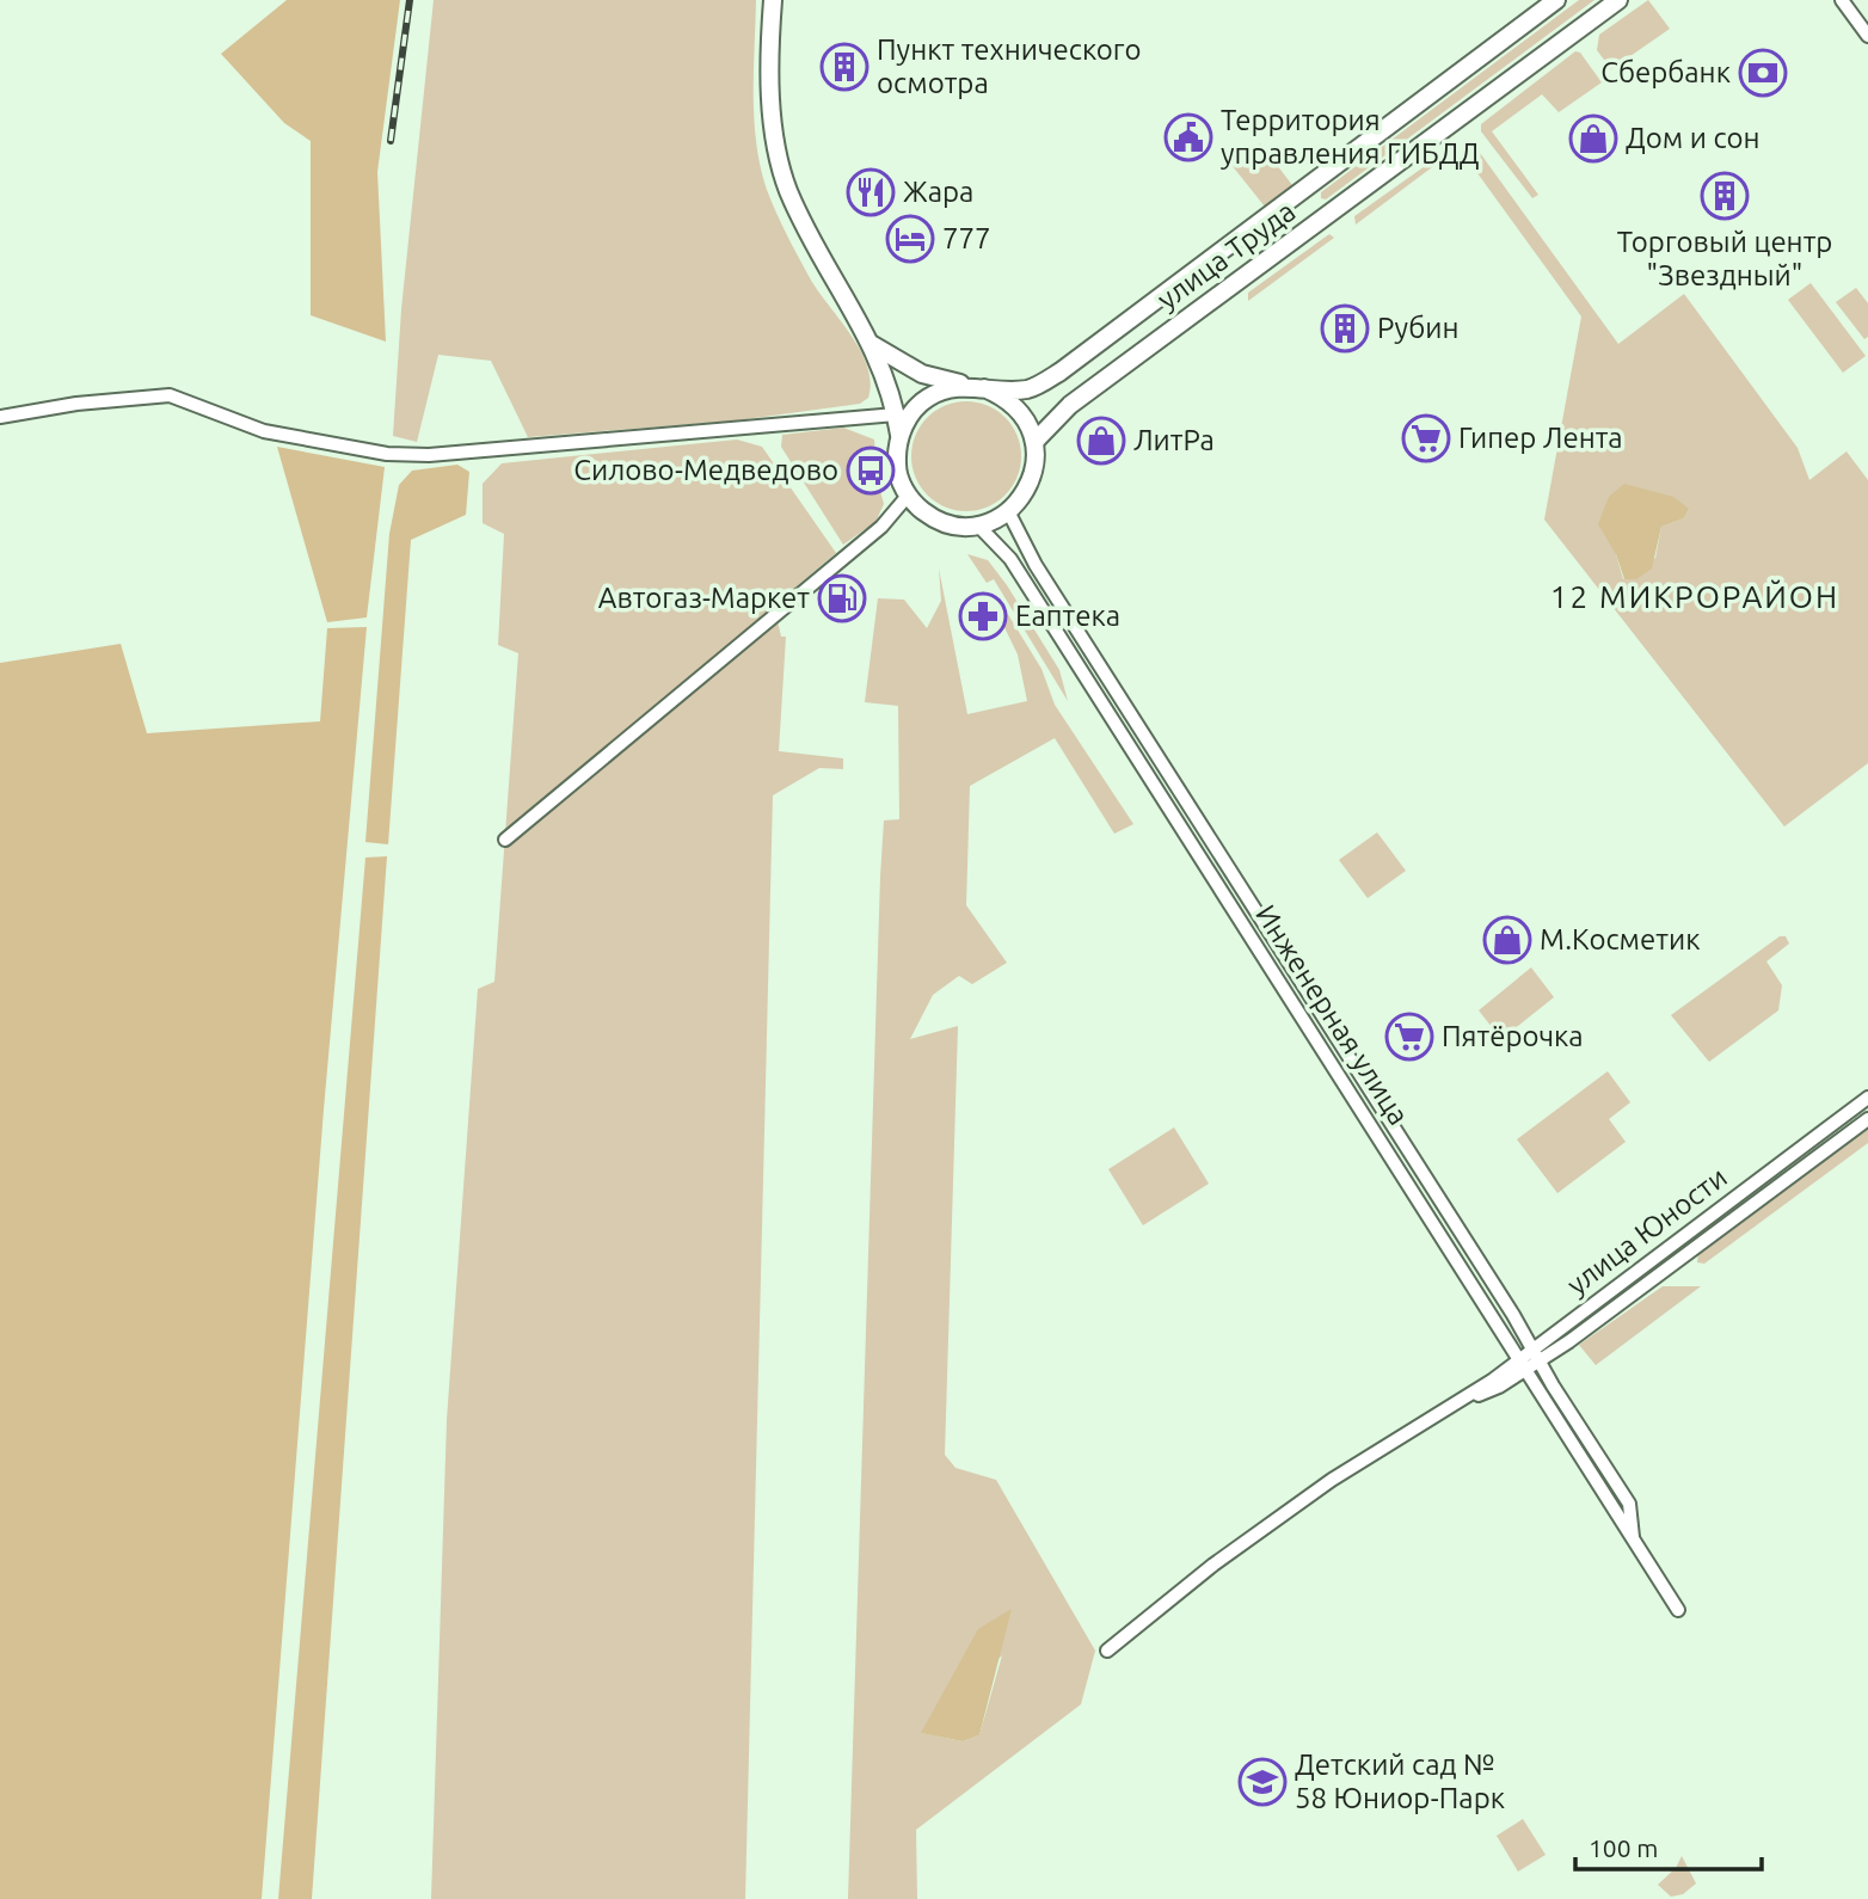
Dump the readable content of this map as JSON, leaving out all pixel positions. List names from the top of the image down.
{
  "streets": {
    "main road": ["улица Труда"],
    "street": ["Инженерная улица", "улица Юности"]
  },
  "crossings": [
    ["улица Труда", "Инженерная улица"],
    ["Инженерная улица", "улица Юности"]
  ],
  "districts": ["12 МИКРОРАЙОН"],
  "places": {
    "building": ["Пункт технического осмотра", "Торговый центр \"Звездный\"", "Рубин"],
    "bank": ["Сбербанк"],
    "public building": ["Территория управления ГИБДД"],
    "shop": ["Дом и сон", "ЛитРа", "М.Косметик"],
    "restaurant": ["Жара"],
    "hotel": ["777"],
    "supermarket": ["Гипер Лента", "Пятёрочка"],
    "bus stop": ["Силово-Медведово"],
    "fuel station": ["Автогаз-Маркет"],
    "pharmacy": ["Еаптека"],
    "school or university": ["Детский сад № 58 Юниор-Парк"]
  },
  "scale_bar": "100 m"
}
